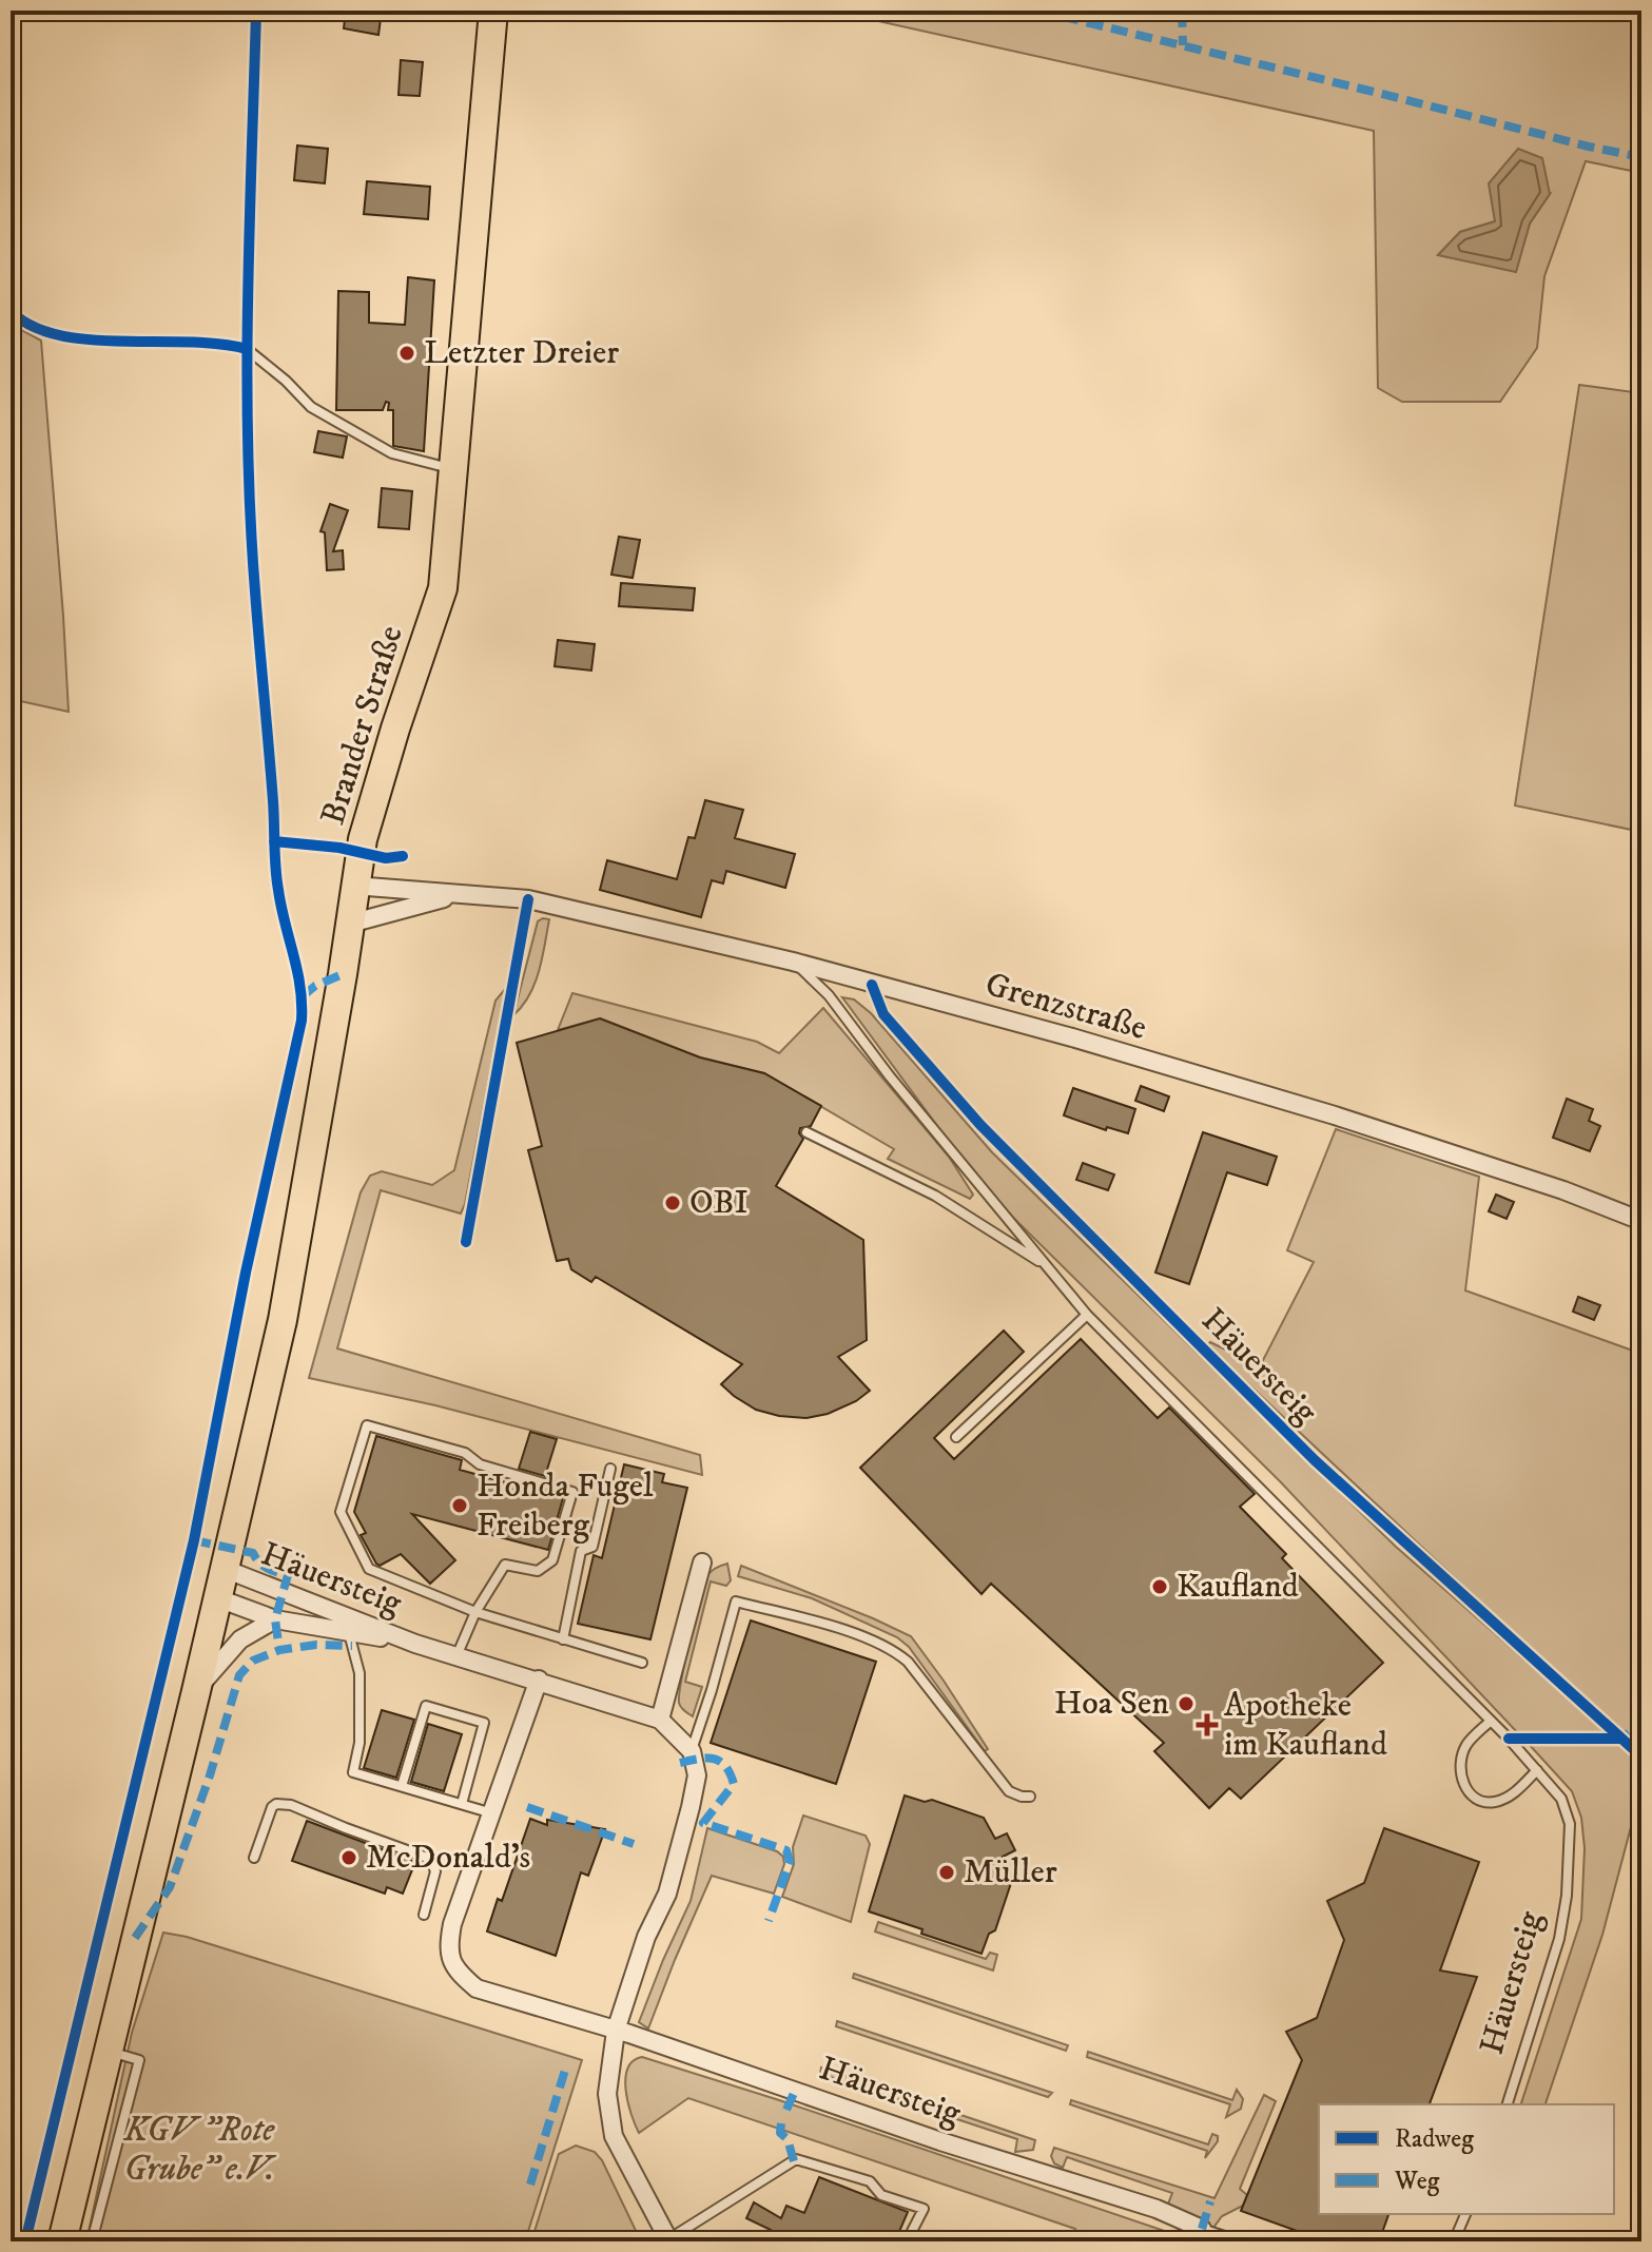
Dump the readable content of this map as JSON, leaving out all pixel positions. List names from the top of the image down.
{
  "streets": {
    "main road": ["Brander Straße"],
    "street": ["Grenzstraße", "Häuersteig"]
  },
  "crossings": [
    ["Brander Straße", "Grenzstraße"],
    ["Brander Straße", "Häuersteig"],
    ["Grenzstraße", "Häuersteig"]
  ],
  "parks": ["KGV \"Rote Grube\" e.V."],
  "places": {
    "other": [
      "Letzter Dreier",
      "OBI",
      "Honda Fugel Freiberg",
      "Kaufland",
      "Hoa Sen",
      "McDonald's",
      "Müller"
    ],
    "health": ["Apotheke im Kaufland"]
  },
  "legend": ["Radweg", "Weg"]
}
